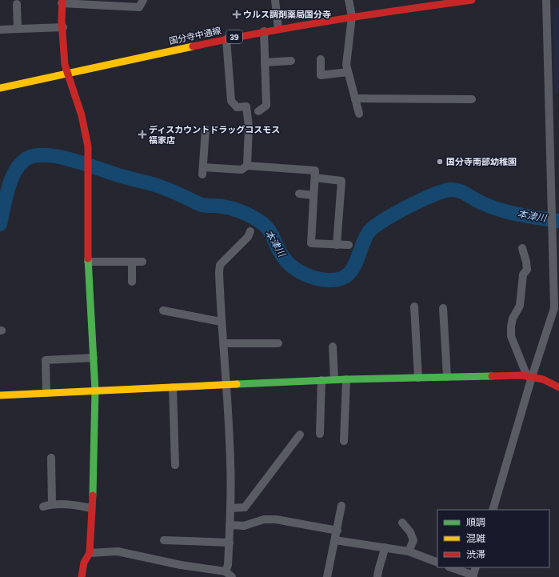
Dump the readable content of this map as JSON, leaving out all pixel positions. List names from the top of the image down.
{
  "streets": {
    "street": ["国分寺中通線", "39"]
  },
  "water": ["本津川"],
  "places": {
    "health": ["ウルス調剤薬局国分寺", "ディスカウントドラッグコスモス 福家店"],
    "other": ["国分寺南部幼稚園"]
  },
  "legend": ["順調", "混雑", "渋滞"]
}
